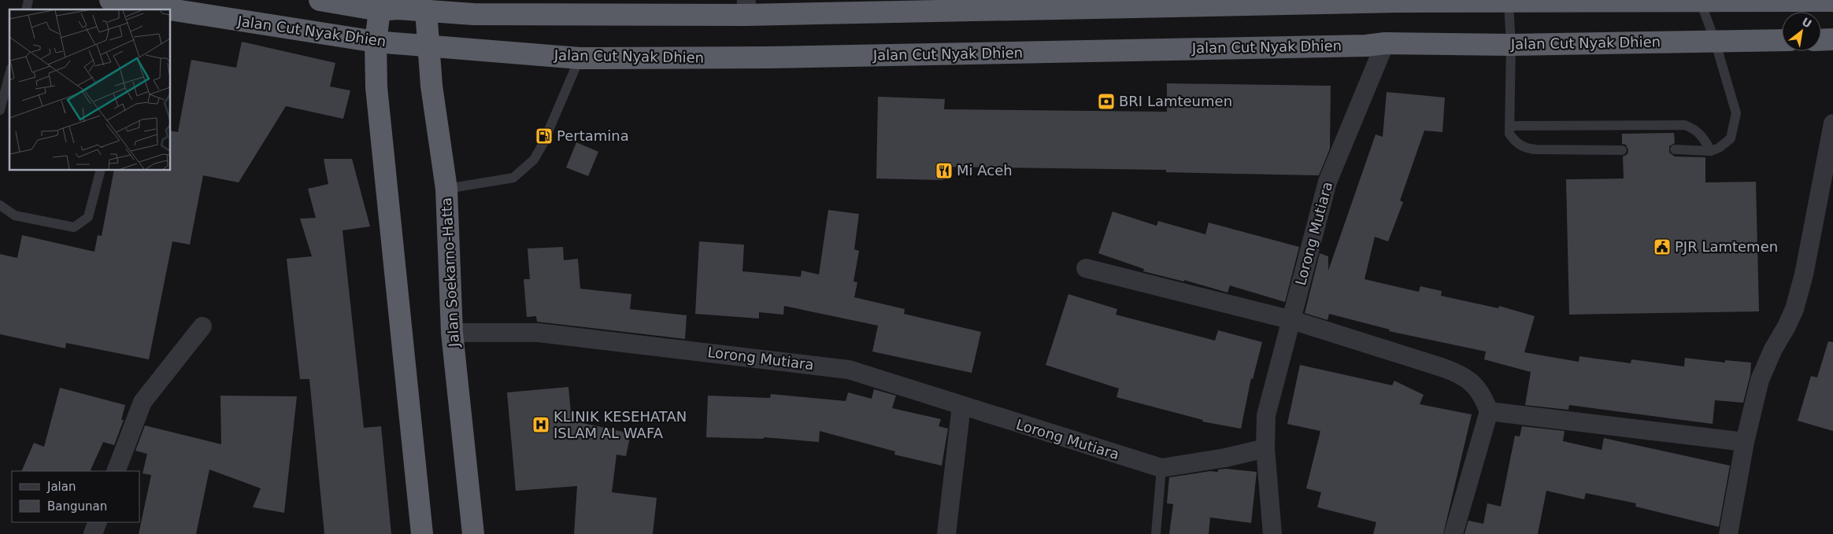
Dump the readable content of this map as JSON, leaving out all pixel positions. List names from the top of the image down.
{
  "streets": {
    "highway": ["Jalan Cut Nyak Dhien", "Jalan Soekarno-Hatta"],
    "street": ["Lorong Mutiara"]
  },
  "crossings": [
    ["Jalan Cut Nyak Dhien", "Lorong Mutiara"],
    ["Jalan Cut Nyak Dhien", "Jalan Soekarno-Hatta"],
    ["Lorong Mutiara", "Jalan Soekarno-Hatta"]
  ],
  "places": {
    "bank": ["BRI Lamteumen"],
    "fuel station": ["Pertamina"],
    "restaurant": ["Mi Aceh"],
    "public building": ["PJR Lamtemen"],
    "hospital": ["KLINIK KESEHATAN ISLAM AL WAFA"]
  },
  "legend": ["Jalan", "Bangunan"],
  "north": "top right"
}
